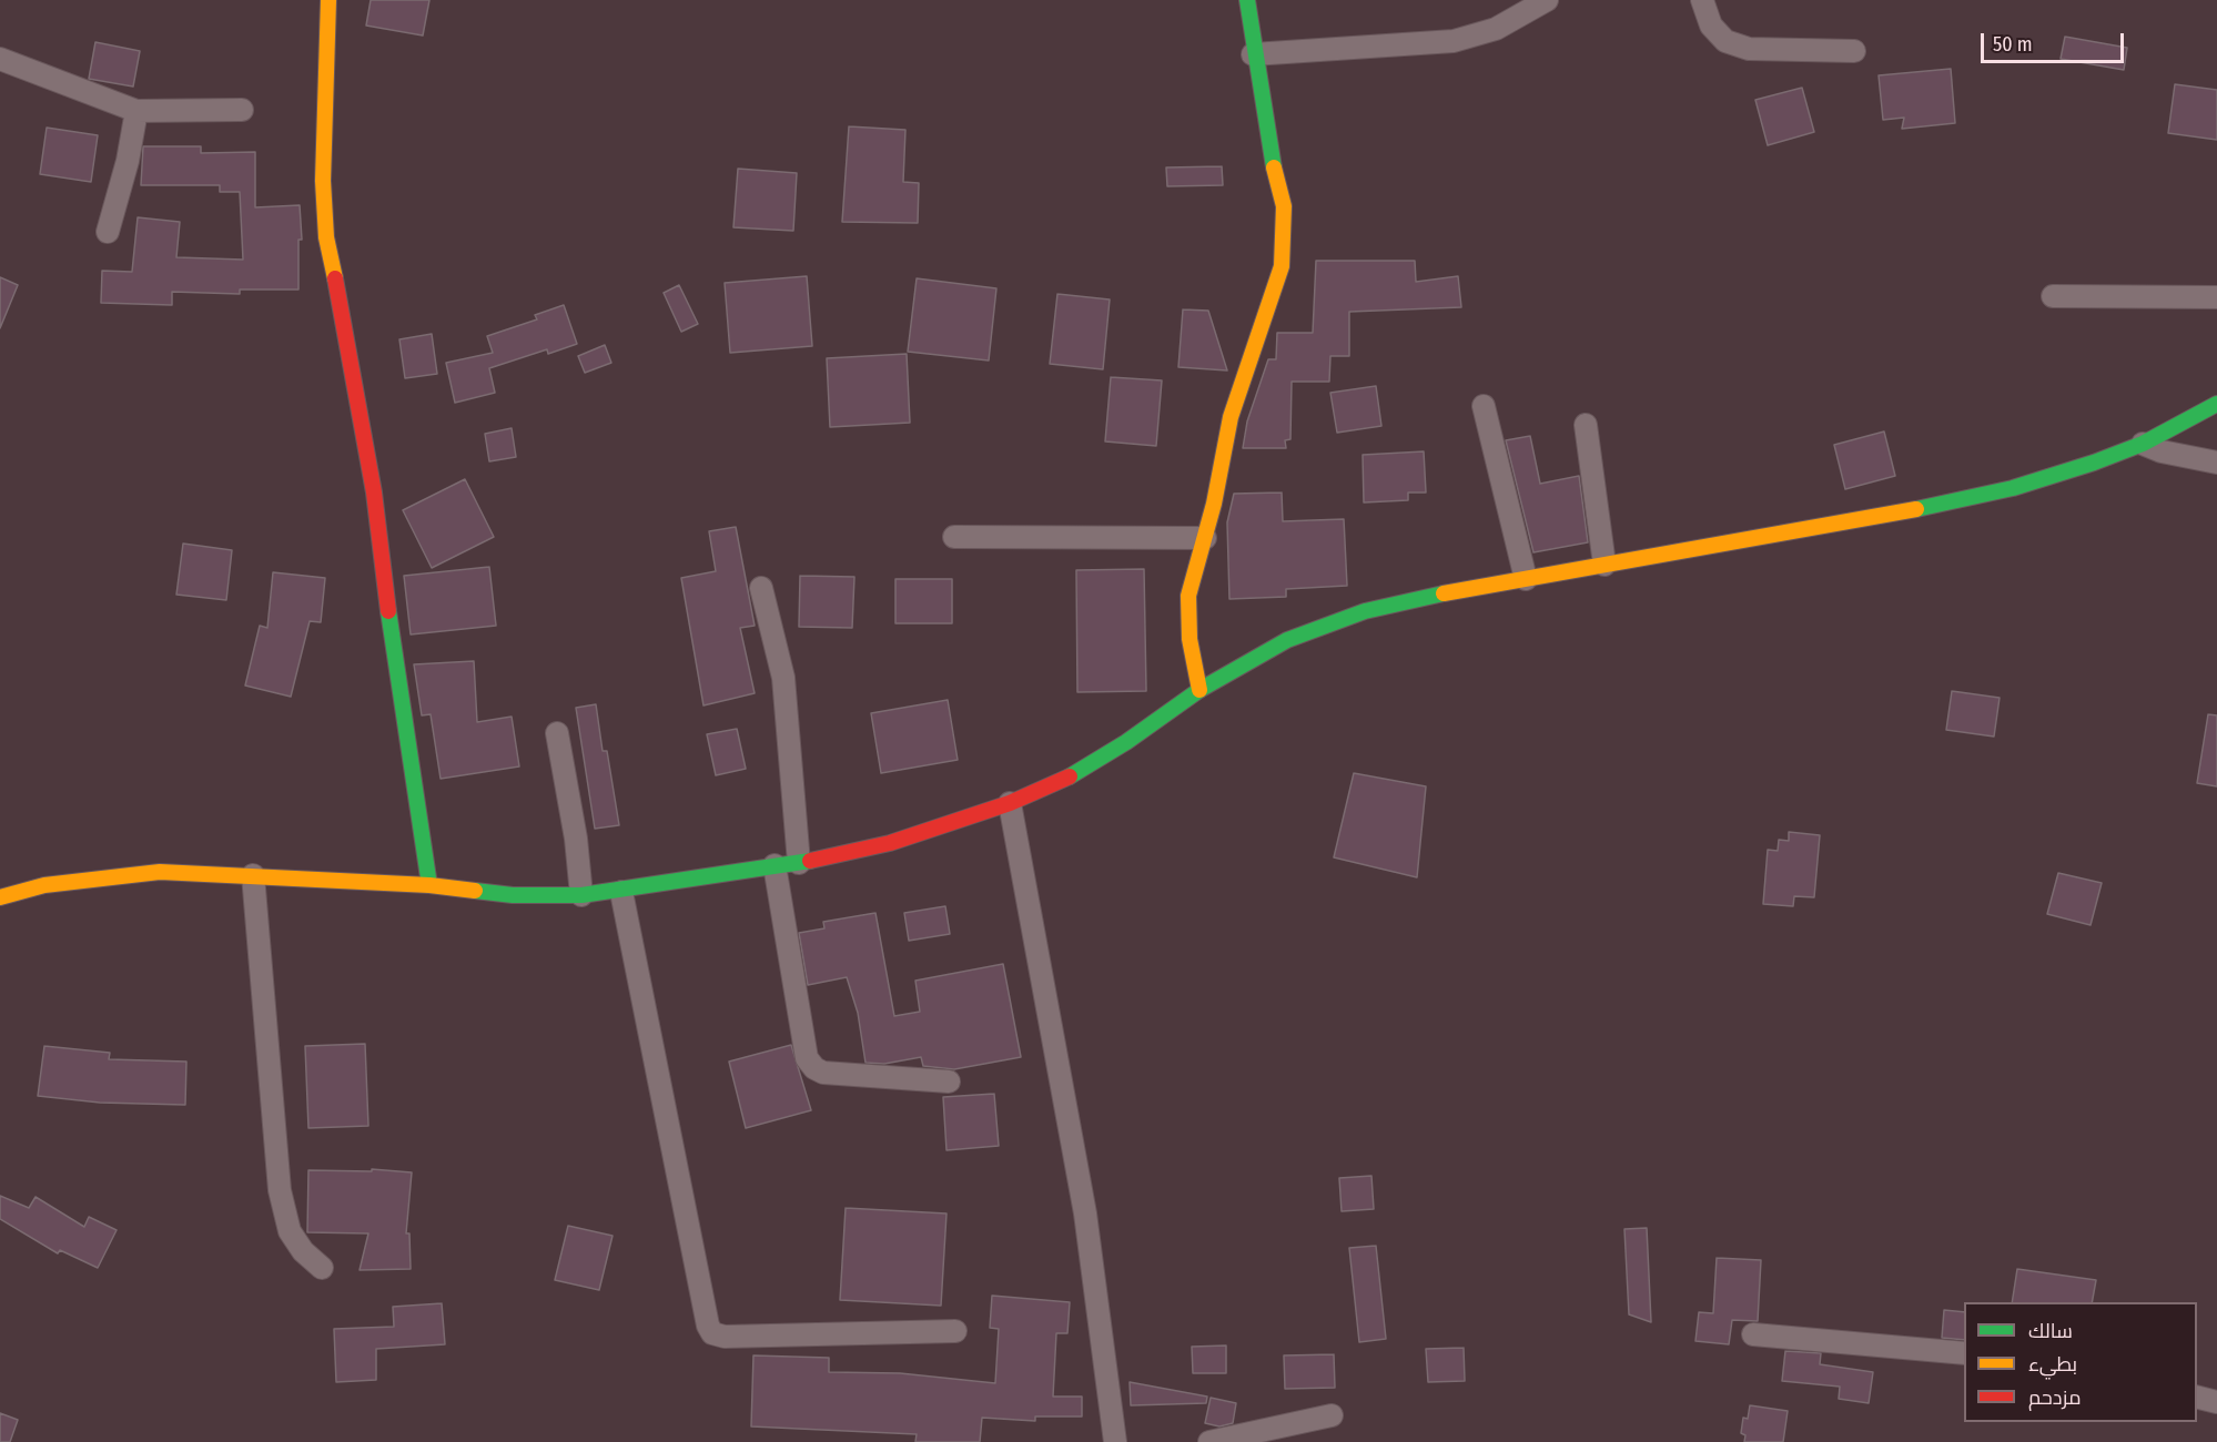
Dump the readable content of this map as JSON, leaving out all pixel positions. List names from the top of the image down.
{
  "legend": ["سالك", "بطيء", "مزدحم"],
  "scale_bar": "50 m"
}
